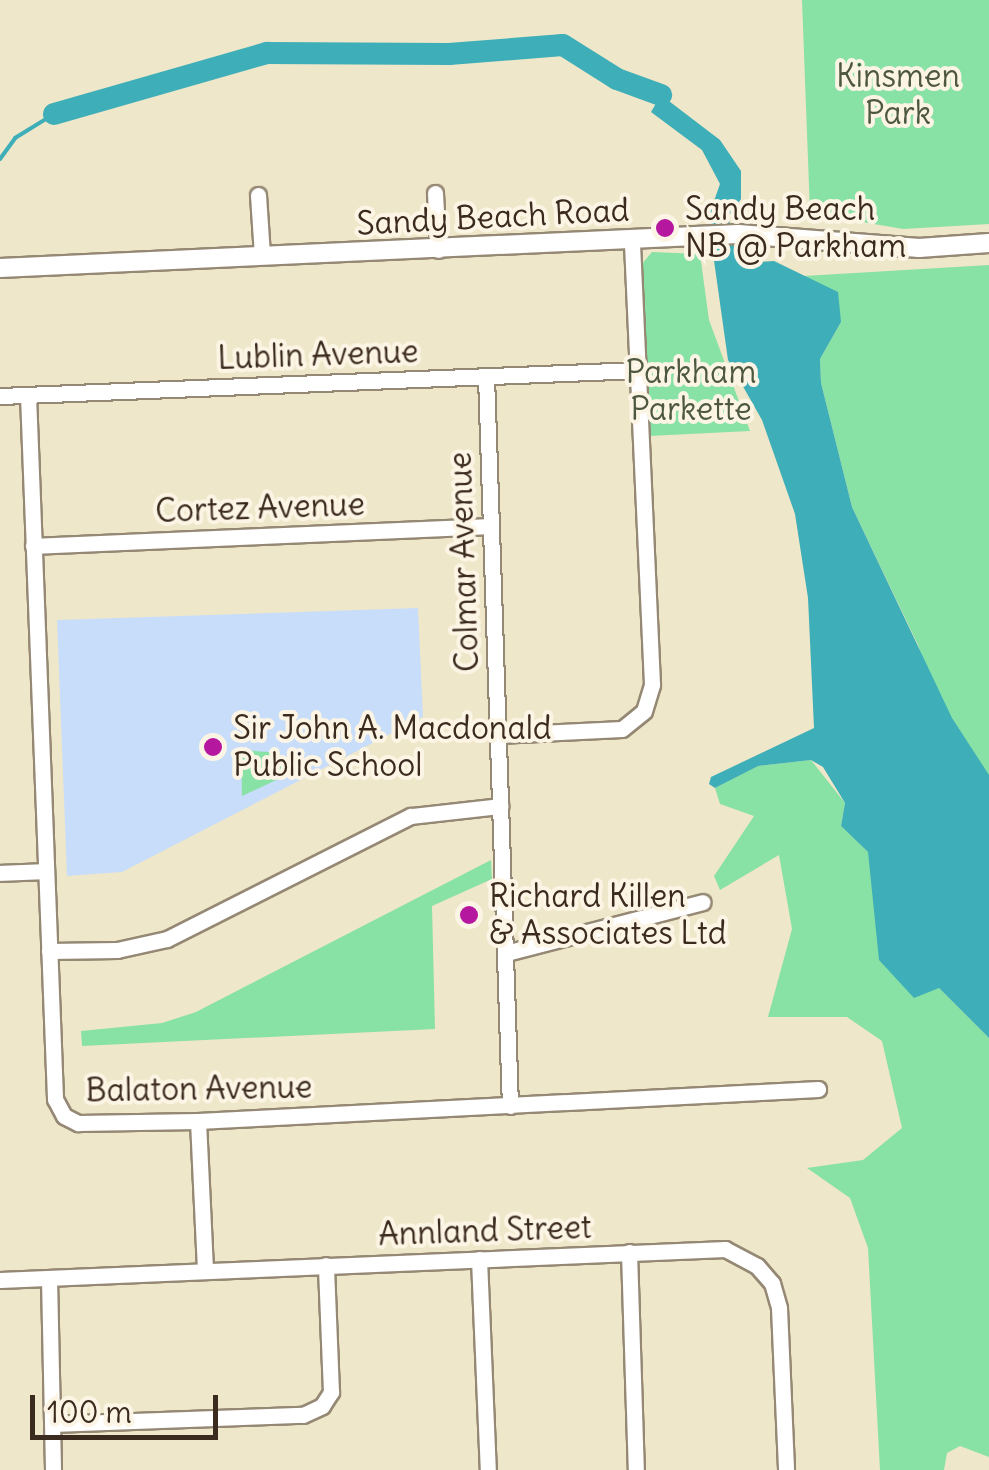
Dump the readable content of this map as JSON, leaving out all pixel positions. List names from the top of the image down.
{
  "streets": {
    "street": [
      "Sandy Beach Road",
      "Lublin Avenue",
      "Cortez Avenue",
      "Colmar Avenue",
      "Balaton Avenue",
      "Annland Street"
    ]
  },
  "crossings": [
    ["Lublin Avenue", "Colmar Avenue"],
    ["Lublin Avenue", "Balaton Avenue"],
    ["Cortez Avenue", "Colmar Avenue"],
    ["Cortez Avenue", "Balaton Avenue"],
    ["Colmar Avenue", "Balaton Avenue"]
  ],
  "parks": ["Kinsmen Park", "Parkham Parkette"],
  "places": ["Sandy Beach NB @ Parkham", "Sir John A. Macdonald Public School", "Richard Killen & Associates Ltd"],
  "scale_bar": "100 m"
}
